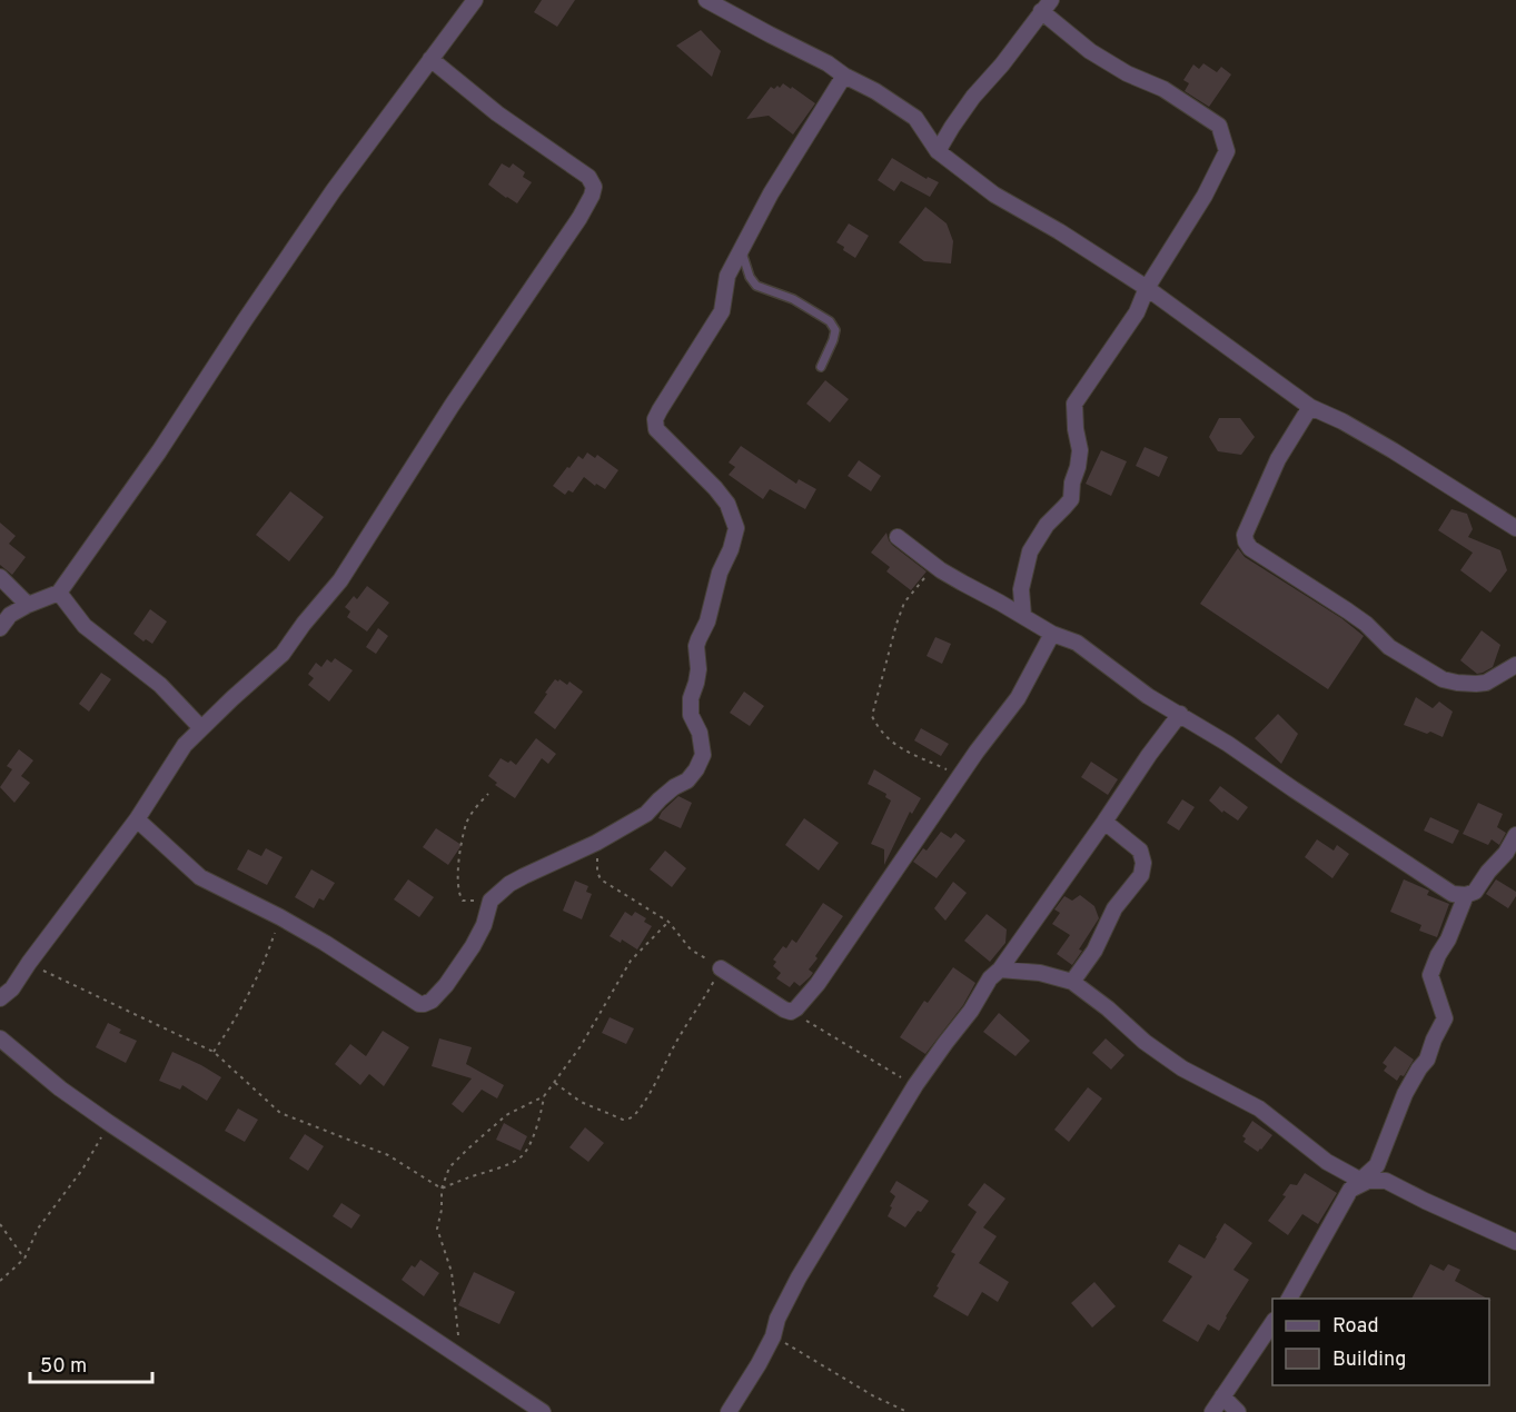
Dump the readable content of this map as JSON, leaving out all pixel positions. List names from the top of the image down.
{
  "legend": ["Road", "Building"],
  "scale_bar": "50 m"
}
